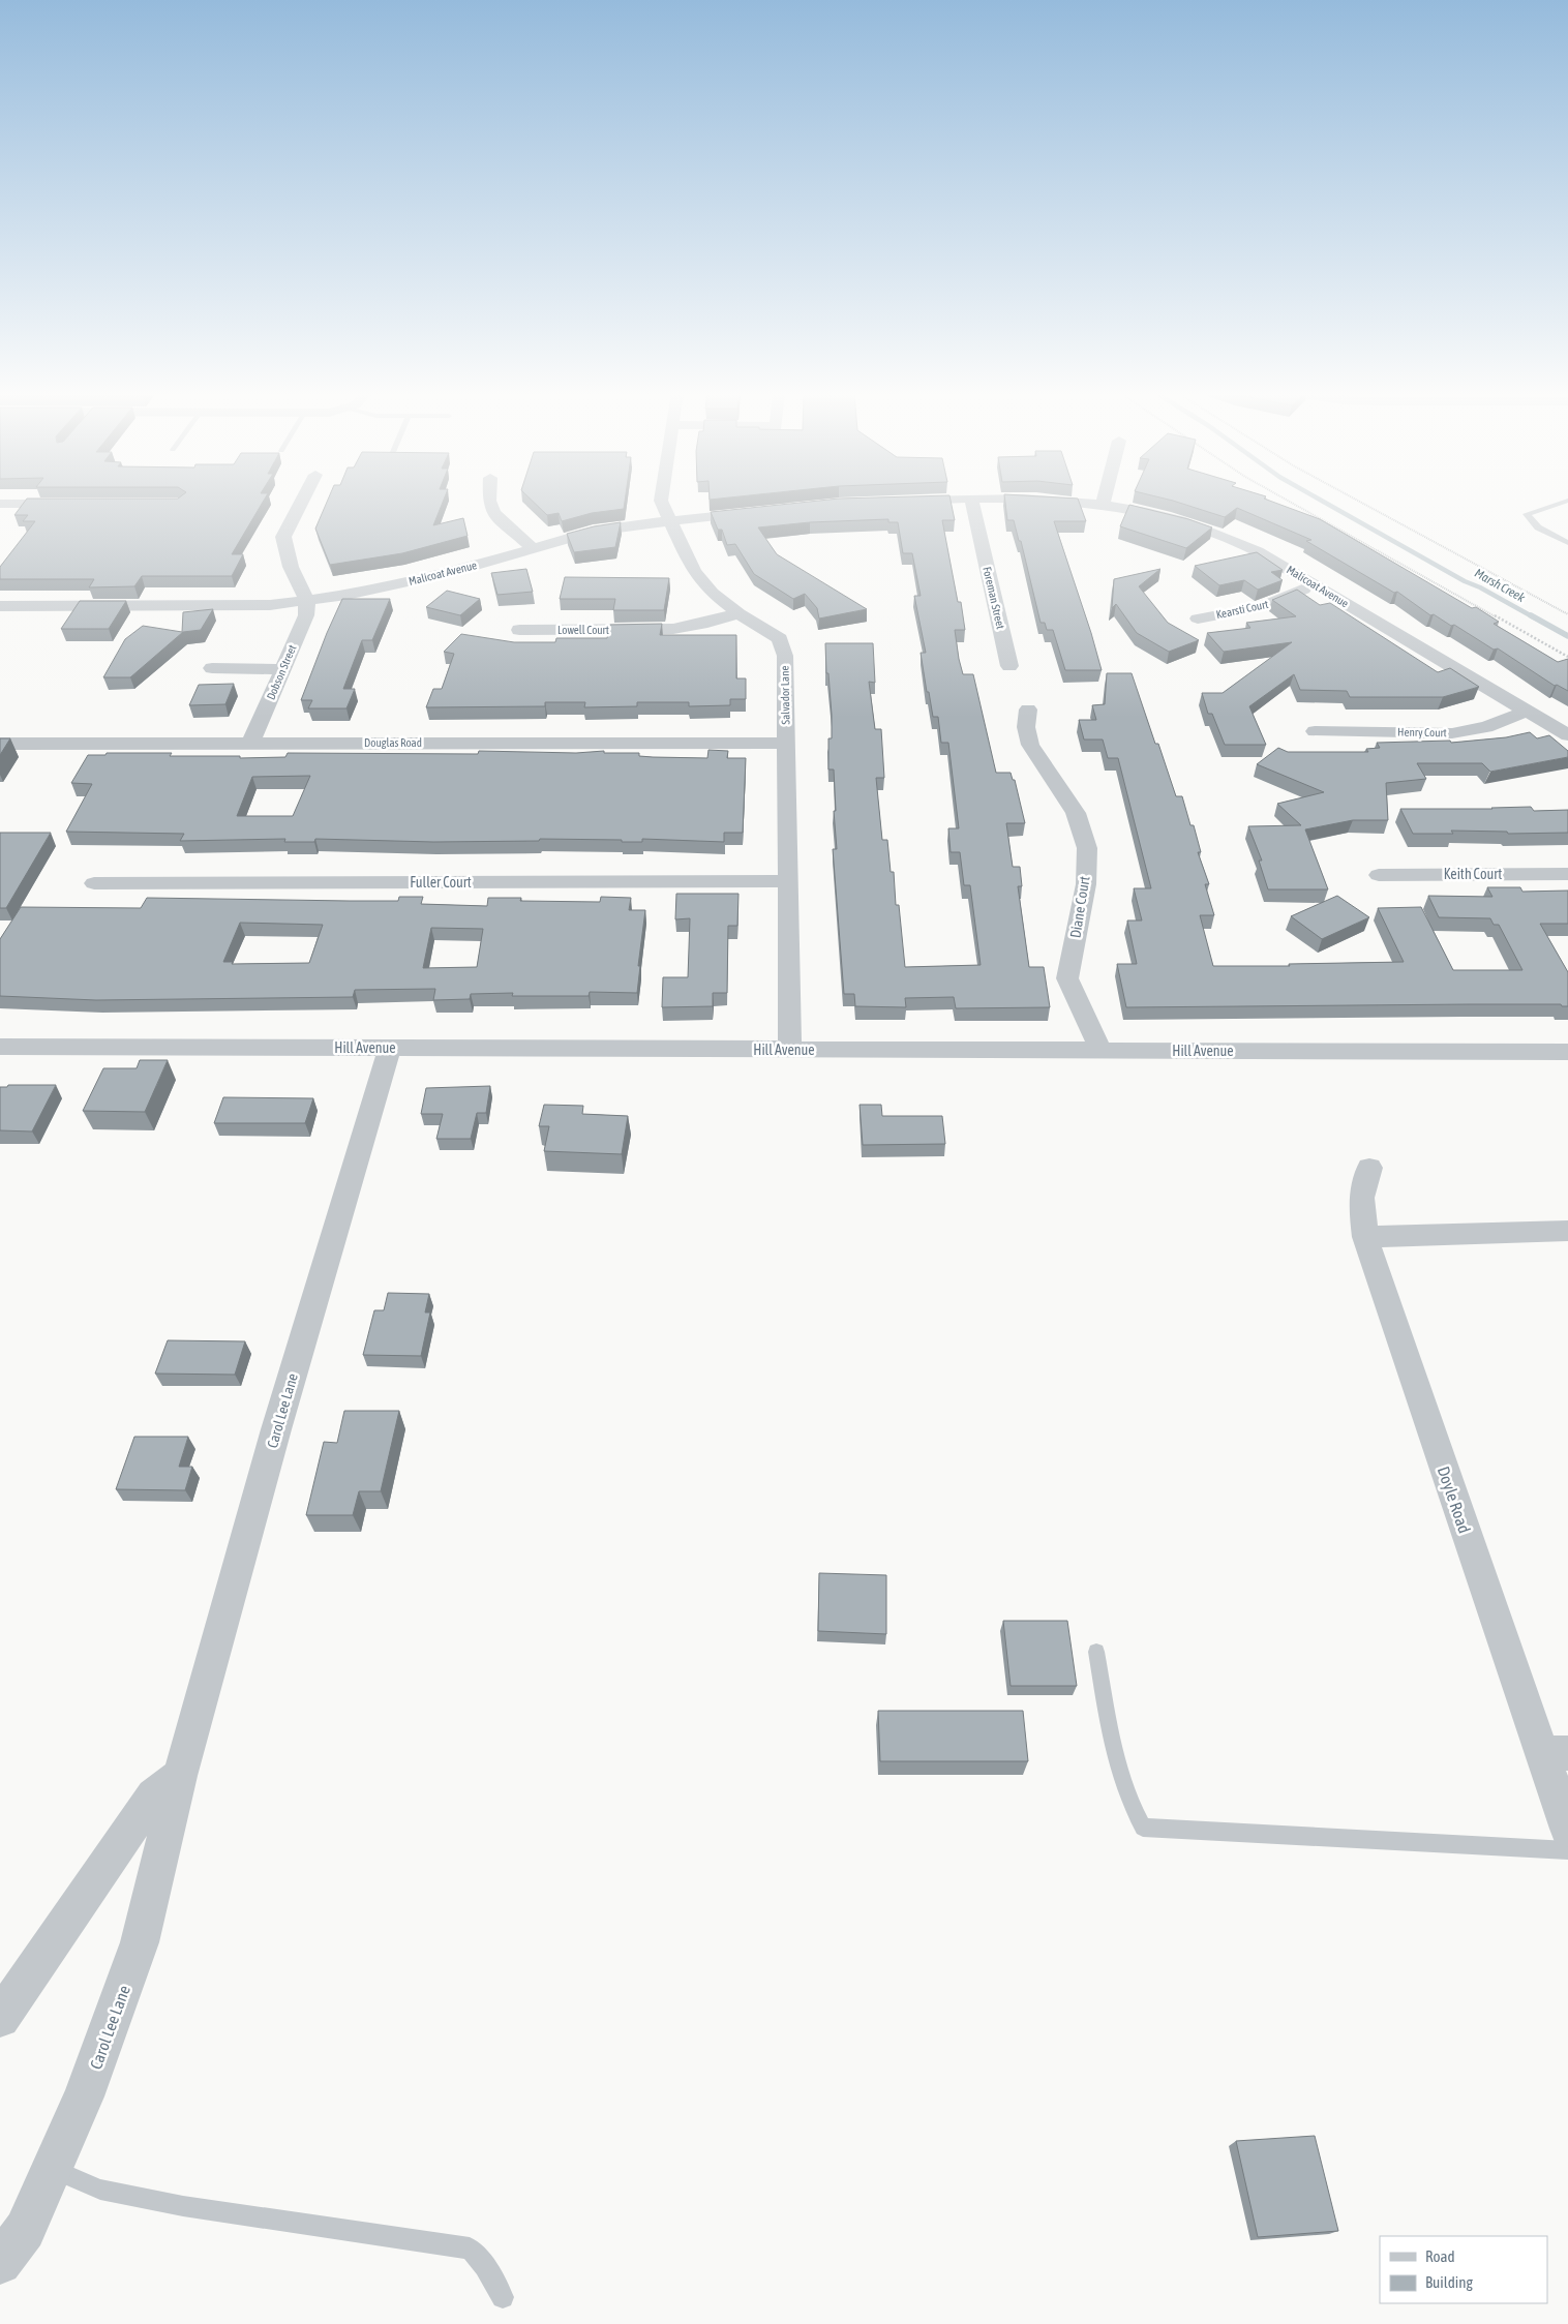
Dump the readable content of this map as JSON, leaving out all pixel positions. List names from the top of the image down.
{
  "streets": {
    "street": [
      "Malicoat Avenue",
      "Foreman Street",
      "Kearsti Court",
      "Lowell Court",
      "Dobson Street",
      "Salvador Lane",
      "Henry Court",
      "Douglas Road",
      "Keith Court",
      "Fuller Court",
      "Diane Court",
      "Hill Avenue",
      "Carol Lee Lane",
      "Doyle Road"
    ]
  },
  "crossings": [
    ["Malicoat Avenue", "Kearsti Court"],
    ["Malicoat Avenue", "Dobson Street"],
    ["Malicoat Avenue", "Salvador Lane"],
    ["Malicoat Avenue", "Henry Court"],
    ["Lowell Court", "Salvador Lane"],
    ["Dobson Street", "Douglas Road"],
    ["Salvador Lane", "Douglas Road"],
    ["Salvador Lane", "Fuller Court"],
    ["Salvador Lane", "Hill Avenue"],
    ["Diane Court", "Hill Avenue"],
    ["Hill Avenue", "Carol Lee Lane"]
  ],
  "water": ["Marsh Creek"],
  "legend": ["Road", "Building"]
}
